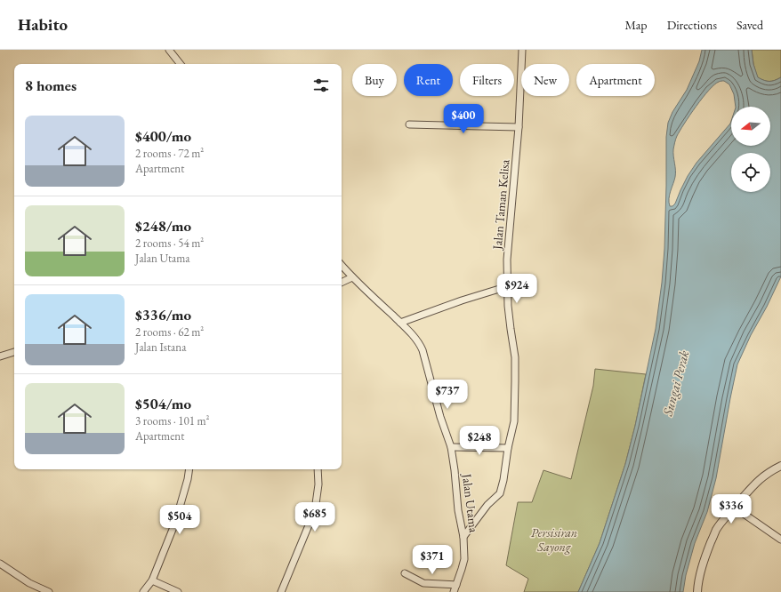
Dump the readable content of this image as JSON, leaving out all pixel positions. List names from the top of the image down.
{
  "streets": {
    "street": ["Jalan Taman Kelisa", "Jalan Utama"]
  },
  "crossings": [
    ["Jalan Taman Kelisa", "Jalan Utama"]
  ],
  "water": ["Sungai Perak"],
  "parks": ["Persisiran Sayong"],
  "north": "left",
  "page": {
    "header": "Habito",
    "nav": ["Map", "Directions", "Saved"],
    "chip": [
      "Buy",
      "Rent",
      "Filters",
      "New",
      "Apartment"
    ],
    "heading": "8 homes",
    "price": [
      "$400",
      "$924",
      "$737",
      "$248",
      "$336",
      "$685",
      "$504",
      "$371"
    ],
    "list": [
      {
        "name": "$400/mo",
        "note": "2 rooms · 72 m² · Apartment"
      },
      {
        "name": "$248/mo",
        "note": "2 rooms · 54 m² · Jalan Utama"
      },
      {
        "name": "$336/mo",
        "note": "2 rooms · 62 m² · Jalan Istana"
      },
      {
        "name": "$504/mo",
        "note": "3 rooms · 101 m² · Apartment"
      }
    ]
  }
}
